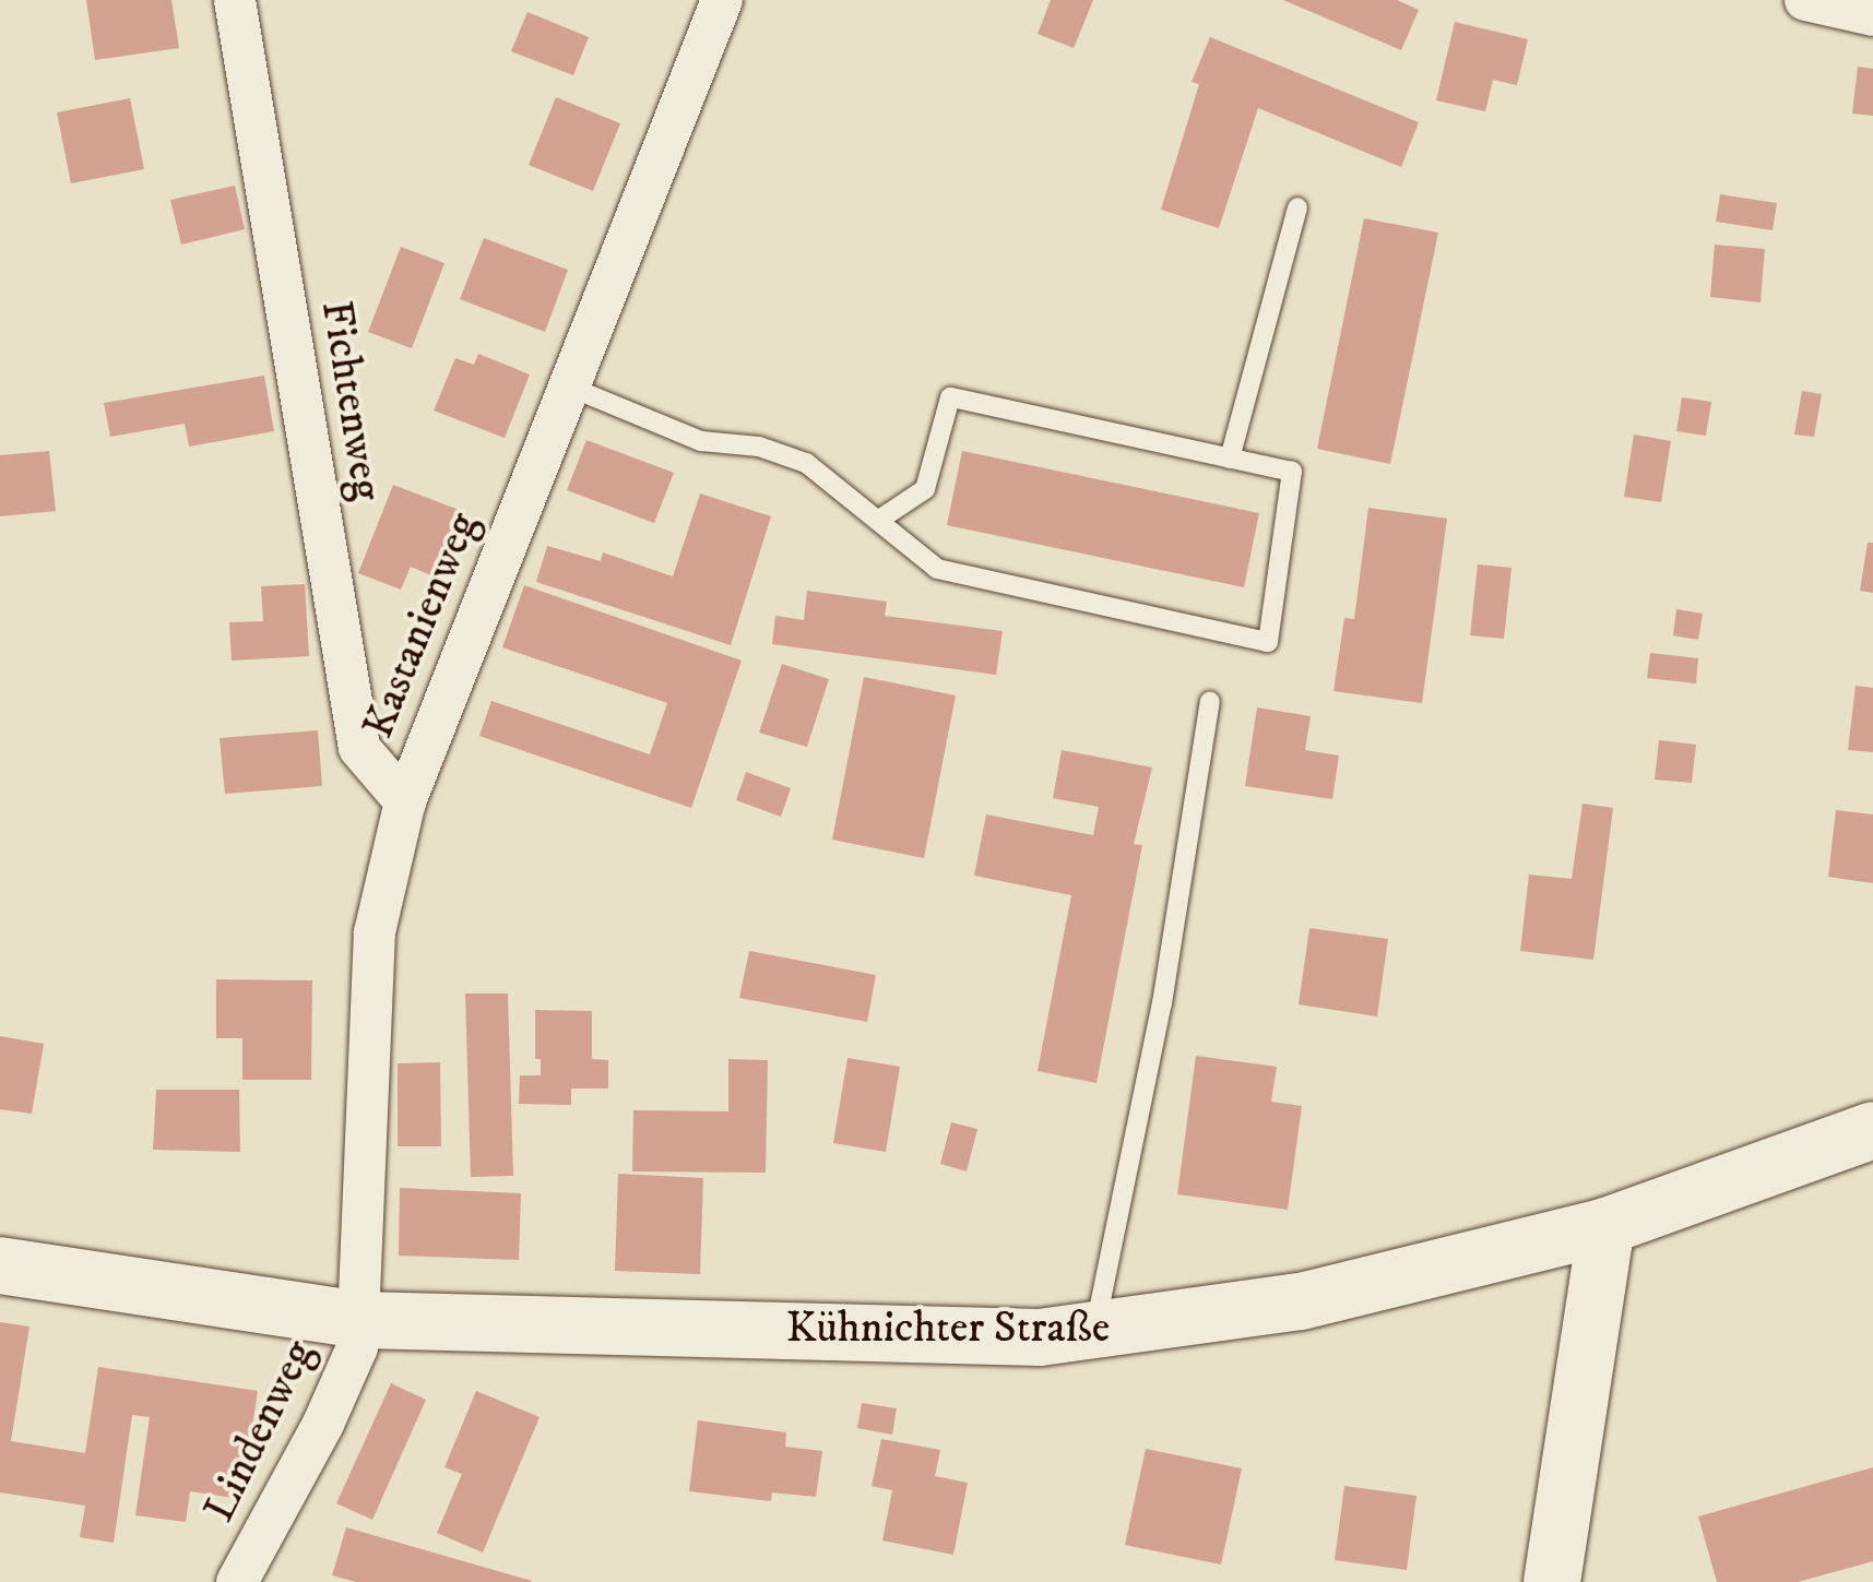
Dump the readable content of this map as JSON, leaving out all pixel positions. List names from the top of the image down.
{
  "streets": {
    "street": [
      "Fichtenweg",
      "Kastanienweg",
      "Kühnichter Straße",
      "Lindenweg"
    ]
  },
  "crossings": [
    ["Fichtenweg", "Kastanienweg"],
    ["Kastanienweg", "Kühnichter Straße"],
    ["Kastanienweg", "Lindenweg"],
    ["Kühnichter Straße", "Lindenweg"]
  ]
}
